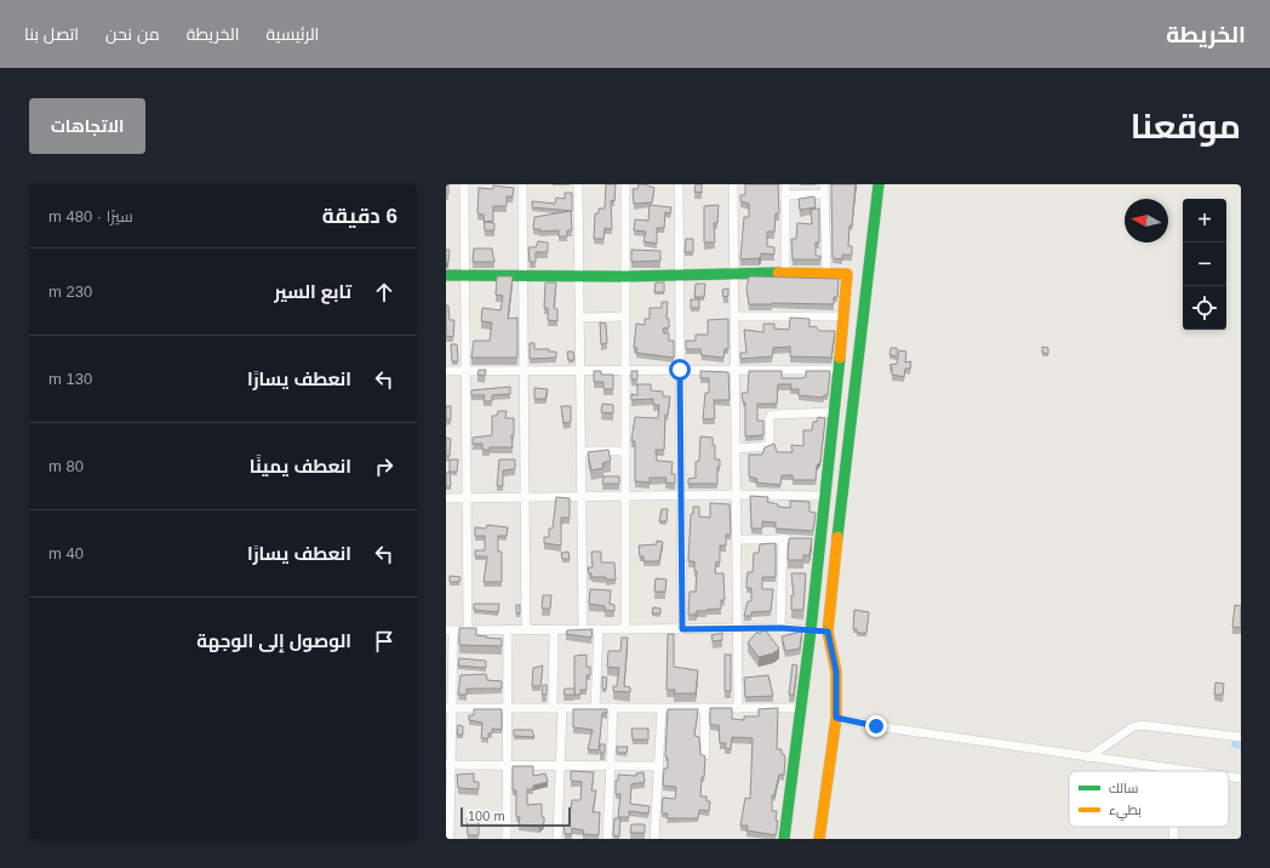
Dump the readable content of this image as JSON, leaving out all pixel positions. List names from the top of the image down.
{
  "legend": ["سالك", "بطيء"],
  "scale_bar": "100 m",
  "north": "left",
  "page": {
    "header": "الخريطة",
    "nav": [
      "الرئيسية",
      "الخريطة",
      "من نحن",
      "اتصل بنا"
    ],
    "title": "موقعنا",
    "buttons": "الاتجاهات",
    "heading": ["6 دقيقة", "سيرًا · 480 m"],
    "map_buttons": ["+", "−"],
    "list": [
      ["تابع السير", "230 m"],
      ["انعطف يسارًا", "130 m"],
      ["انعطف يمينًا", "80 m"],
      ["انعطف يسارًا", "40 m"],
      "الوصول إلى الوجهة"
    ],
    "scale": "100 m"
  }
}
